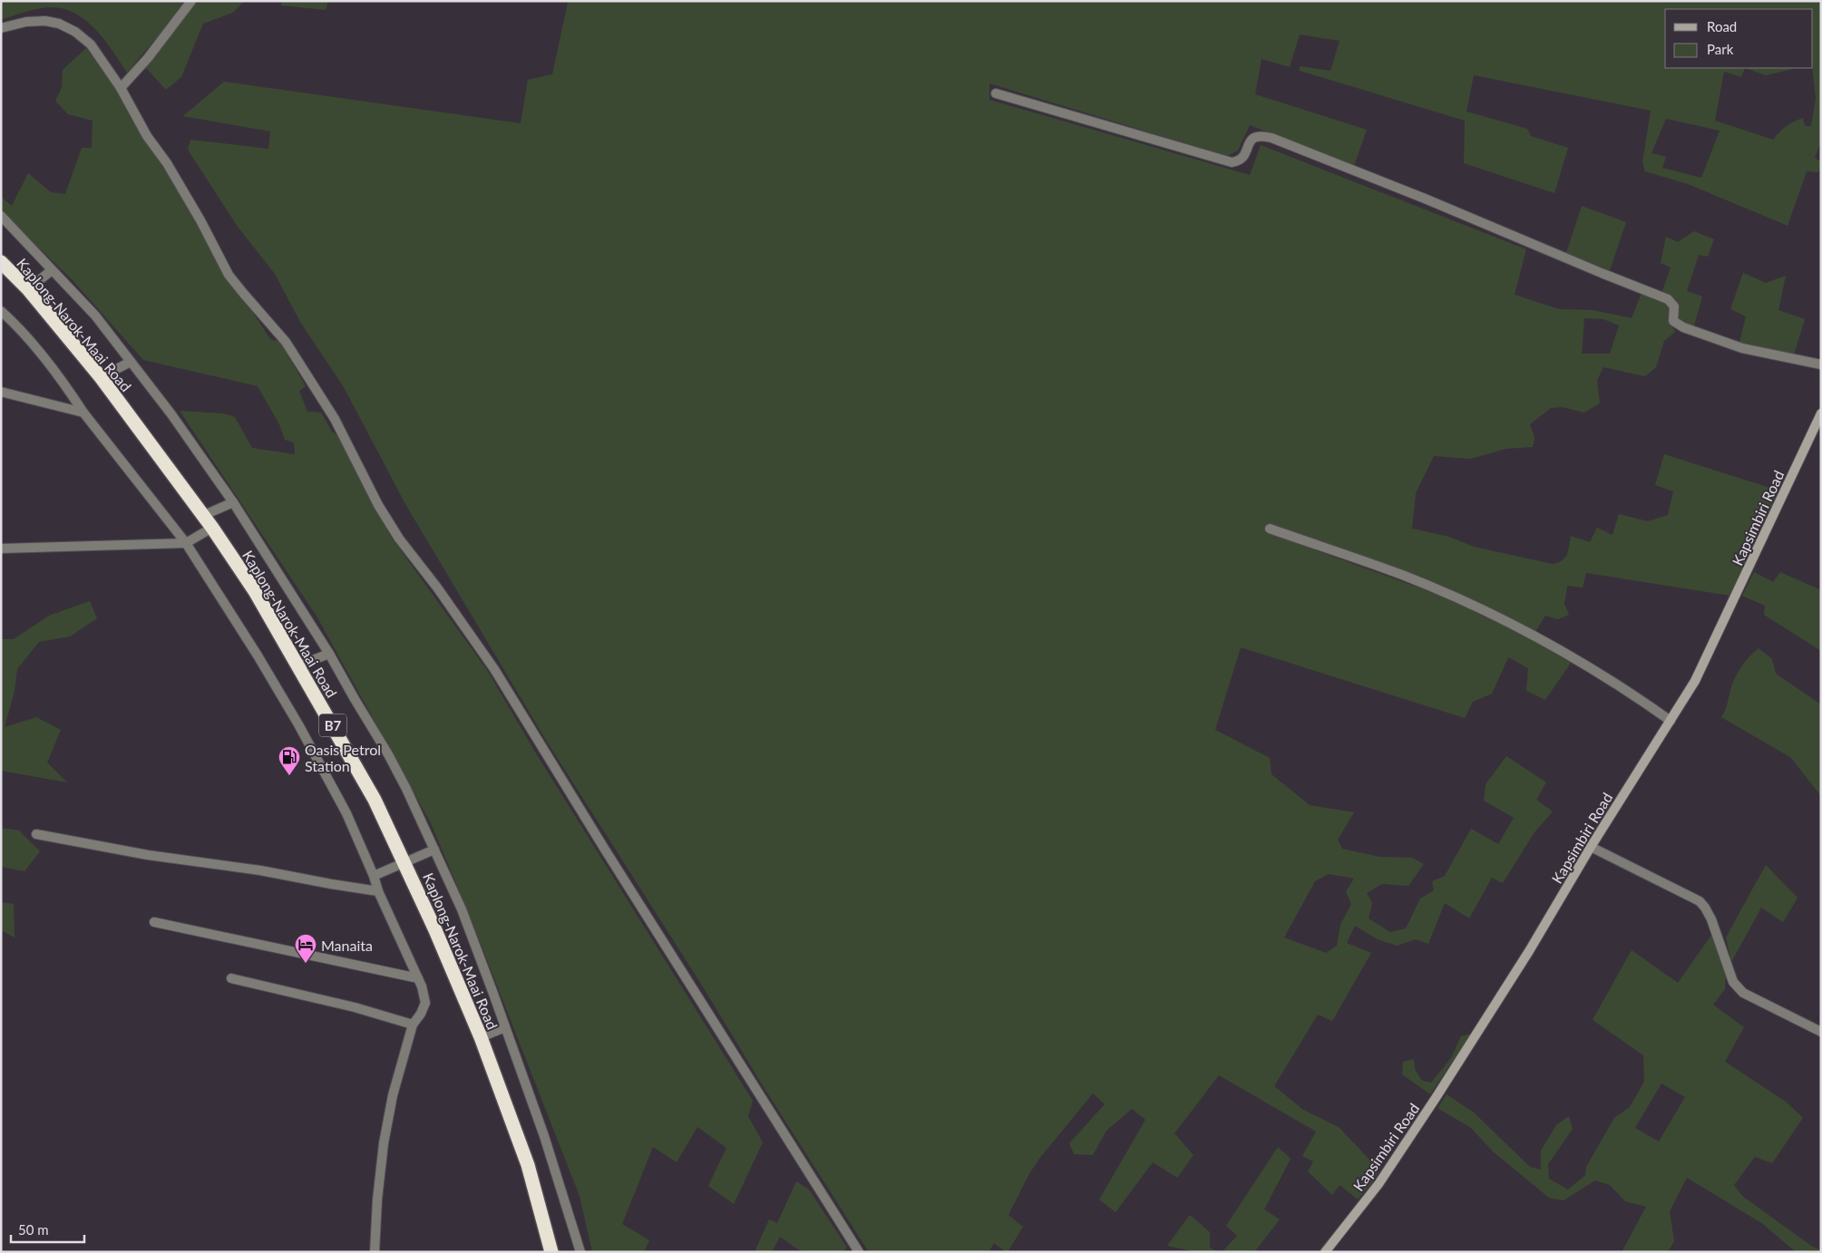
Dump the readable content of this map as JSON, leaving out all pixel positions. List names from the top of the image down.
{
  "streets": {
    "highway": ["Kaplong-Narok-Maai Road", "B7"],
    "street": ["Kapsimbiri Road"]
  },
  "places": {
    "fuel station": ["Oasis Petrol Station"],
    "hotel": ["Manaita"]
  },
  "legend": ["Road", "Park"],
  "scale_bar": "50 m"
}
